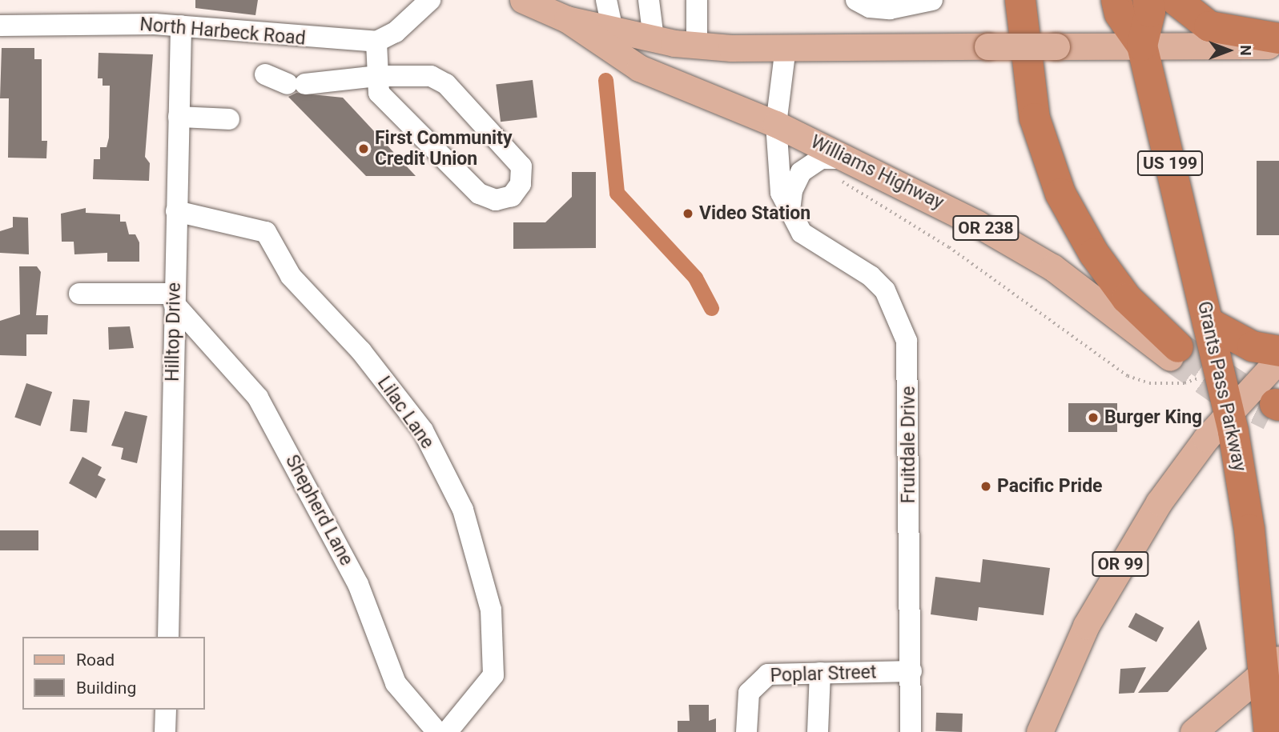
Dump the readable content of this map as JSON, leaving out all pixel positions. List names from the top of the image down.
{
  "streets": {
    "highway": ["US 199", "Grants Pass Parkway"],
    "main road": ["Williams Highway", "OR 238", "OR 99"],
    "street": [
      "North Harbeck Road",
      "Hilltop Drive",
      "Lilac Lane",
      "Fruitdale Drive",
      "Shepherd Lane",
      "Poplar Street"
    ]
  },
  "crossings": [
    ["North Harbeck Road", "Hilltop Drive"],
    ["Williams Highway", "OR 238"],
    ["Williams Highway", "Grants Pass Parkway"],
    ["Williams Highway", "Fruitdale Drive"],
    ["OR 238", "Grants Pass Parkway"],
    ["Hilltop Drive", "Lilac Lane"],
    ["Hilltop Drive", "Shepherd Lane"],
    ["Grants Pass Parkway", "OR 99"],
    ["Fruitdale Drive", "Poplar Street"]
  ],
  "places": [
    "First Community Credit Union",
    "Video Station",
    "Burger King",
    "Pacific Pride"
  ],
  "legend": ["Road", "Building"],
  "north": "right"
}
